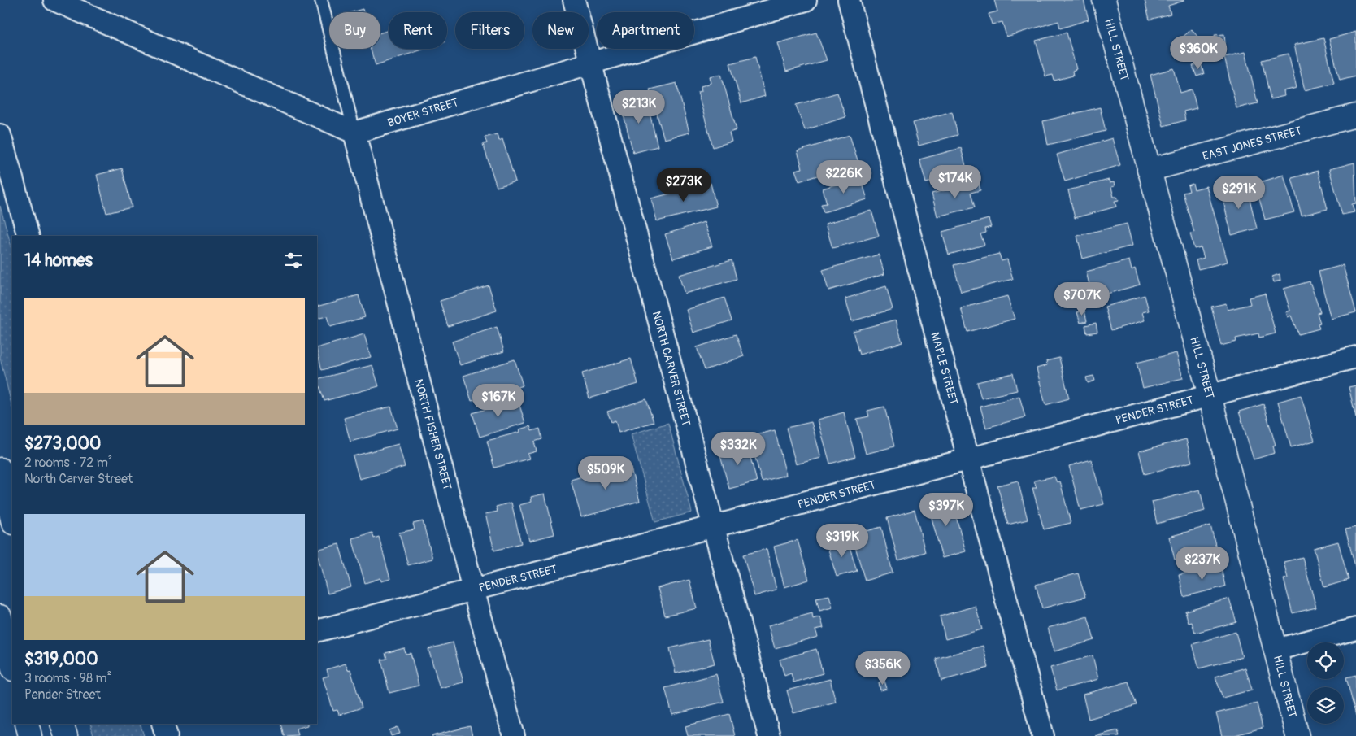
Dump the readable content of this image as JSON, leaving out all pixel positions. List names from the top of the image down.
{
  "streets": {
    "street": [
      "HILL STREET",
      "BOYER STREET",
      "EAST JONES STREET",
      "NORTH CARVER STREET",
      "MAPLE STREET",
      "PENDER STREET",
      "NORTH FISHER STREET"
    ]
  },
  "crossings": [
    ["HILL STREET", "EAST JONES STREET"],
    ["HILL STREET", "PENDER STREET"],
    ["BOYER STREET", "NORTH CARVER STREET"],
    ["BOYER STREET", "NORTH FISHER STREET"],
    ["NORTH CARVER STREET", "PENDER STREET"],
    ["MAPLE STREET", "PENDER STREET"],
    ["PENDER STREET", "NORTH FISHER STREET"]
  ],
  "page": {
    "chip": [
      "Buy",
      "Rent",
      "Filters",
      "New",
      "Apartment"
    ],
    "price": [
      "$360K",
      "$213K",
      "$226K",
      "$174K",
      "$273K",
      "$291K",
      "$707K",
      "$167K",
      "$332K",
      "$509K",
      "$397K",
      "$319K",
      "$237K",
      "$356K"
    ],
    "heading": "14 homes",
    "list": [
      {
        "name": "$273,000",
        "note": "2 rooms · 72 m² · North Carver Street"
      },
      {
        "name": "$319,000",
        "note": "3 rooms · 98 m² · Pender Street"
      }
    ]
  }
}
